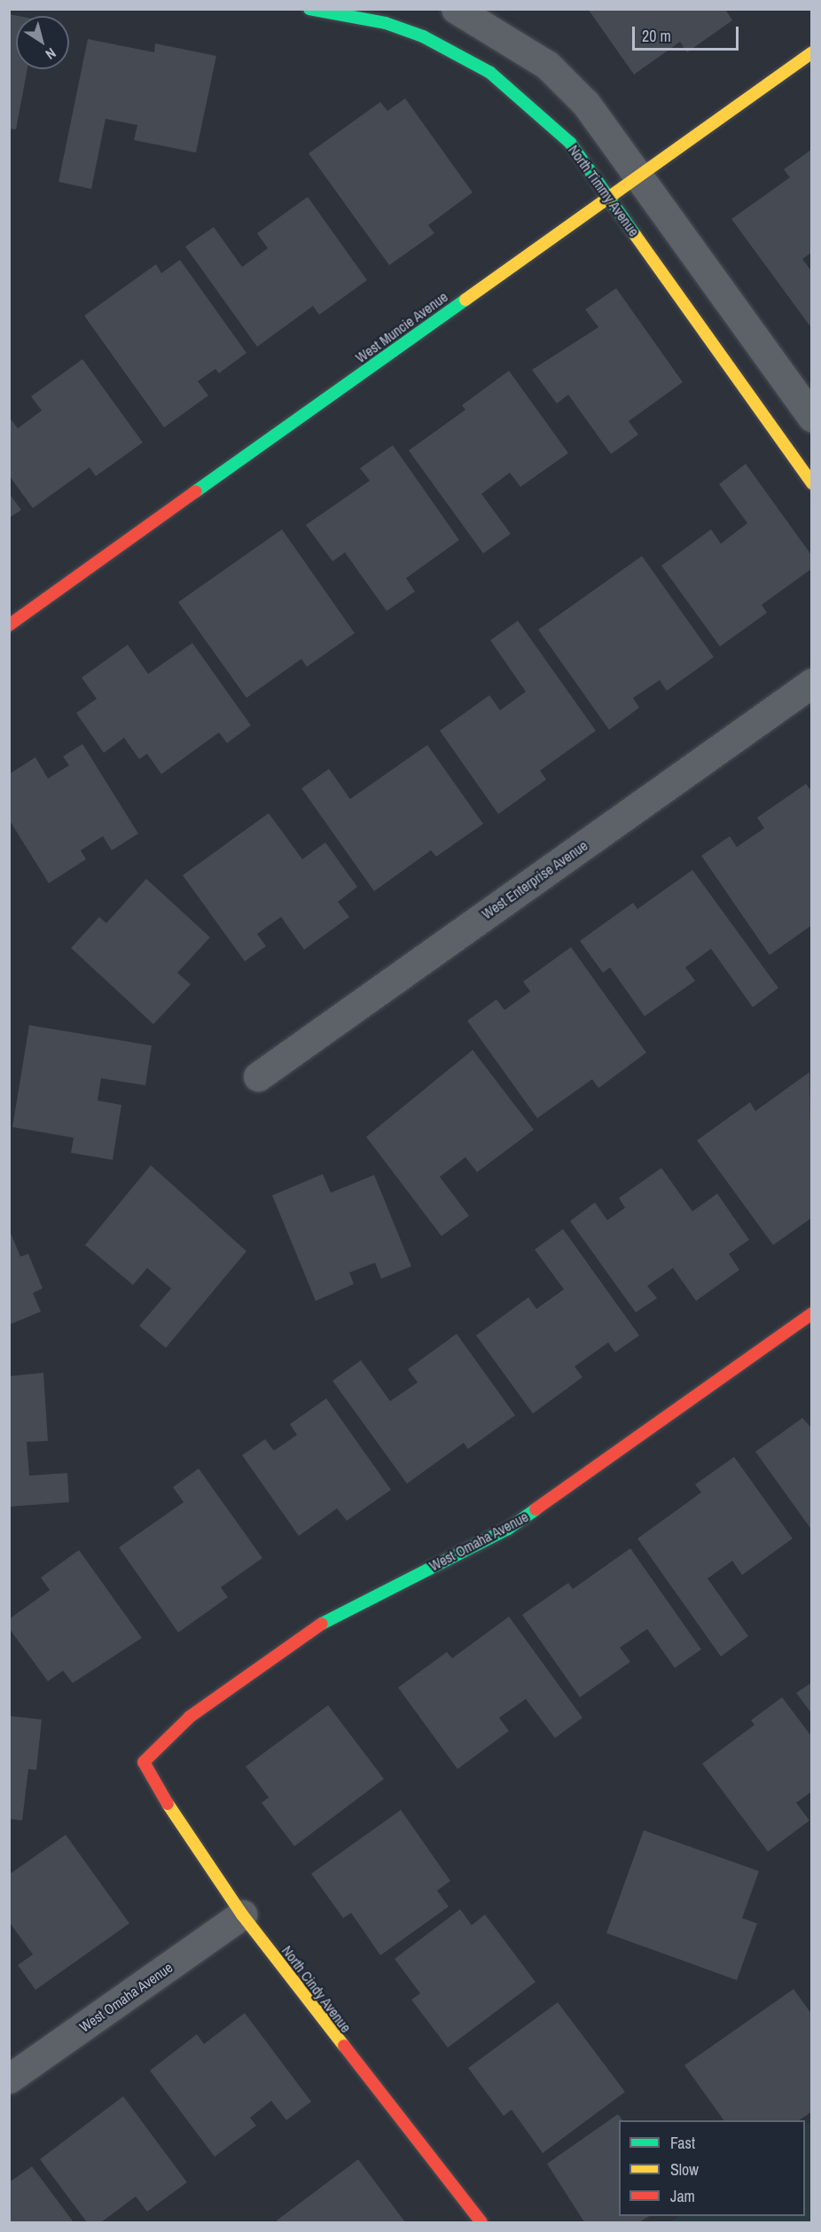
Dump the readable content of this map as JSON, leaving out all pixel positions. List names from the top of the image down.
{
  "streets": {
    "street": [
      "North Timmy Avenue",
      "West Muncie Avenue",
      "West Enterprise Avenue",
      "West Omaha Avenue",
      "North Cindy Avenue"
    ]
  },
  "crossings": [
    ["North Timmy Avenue", "West Muncie Avenue"],
    ["West Omaha Avenue", "North Cindy Avenue"]
  ],
  "legend": ["Fast", "Slow", "Jam"],
  "scale_bar": "20 m",
  "north": "bottom right"
}
